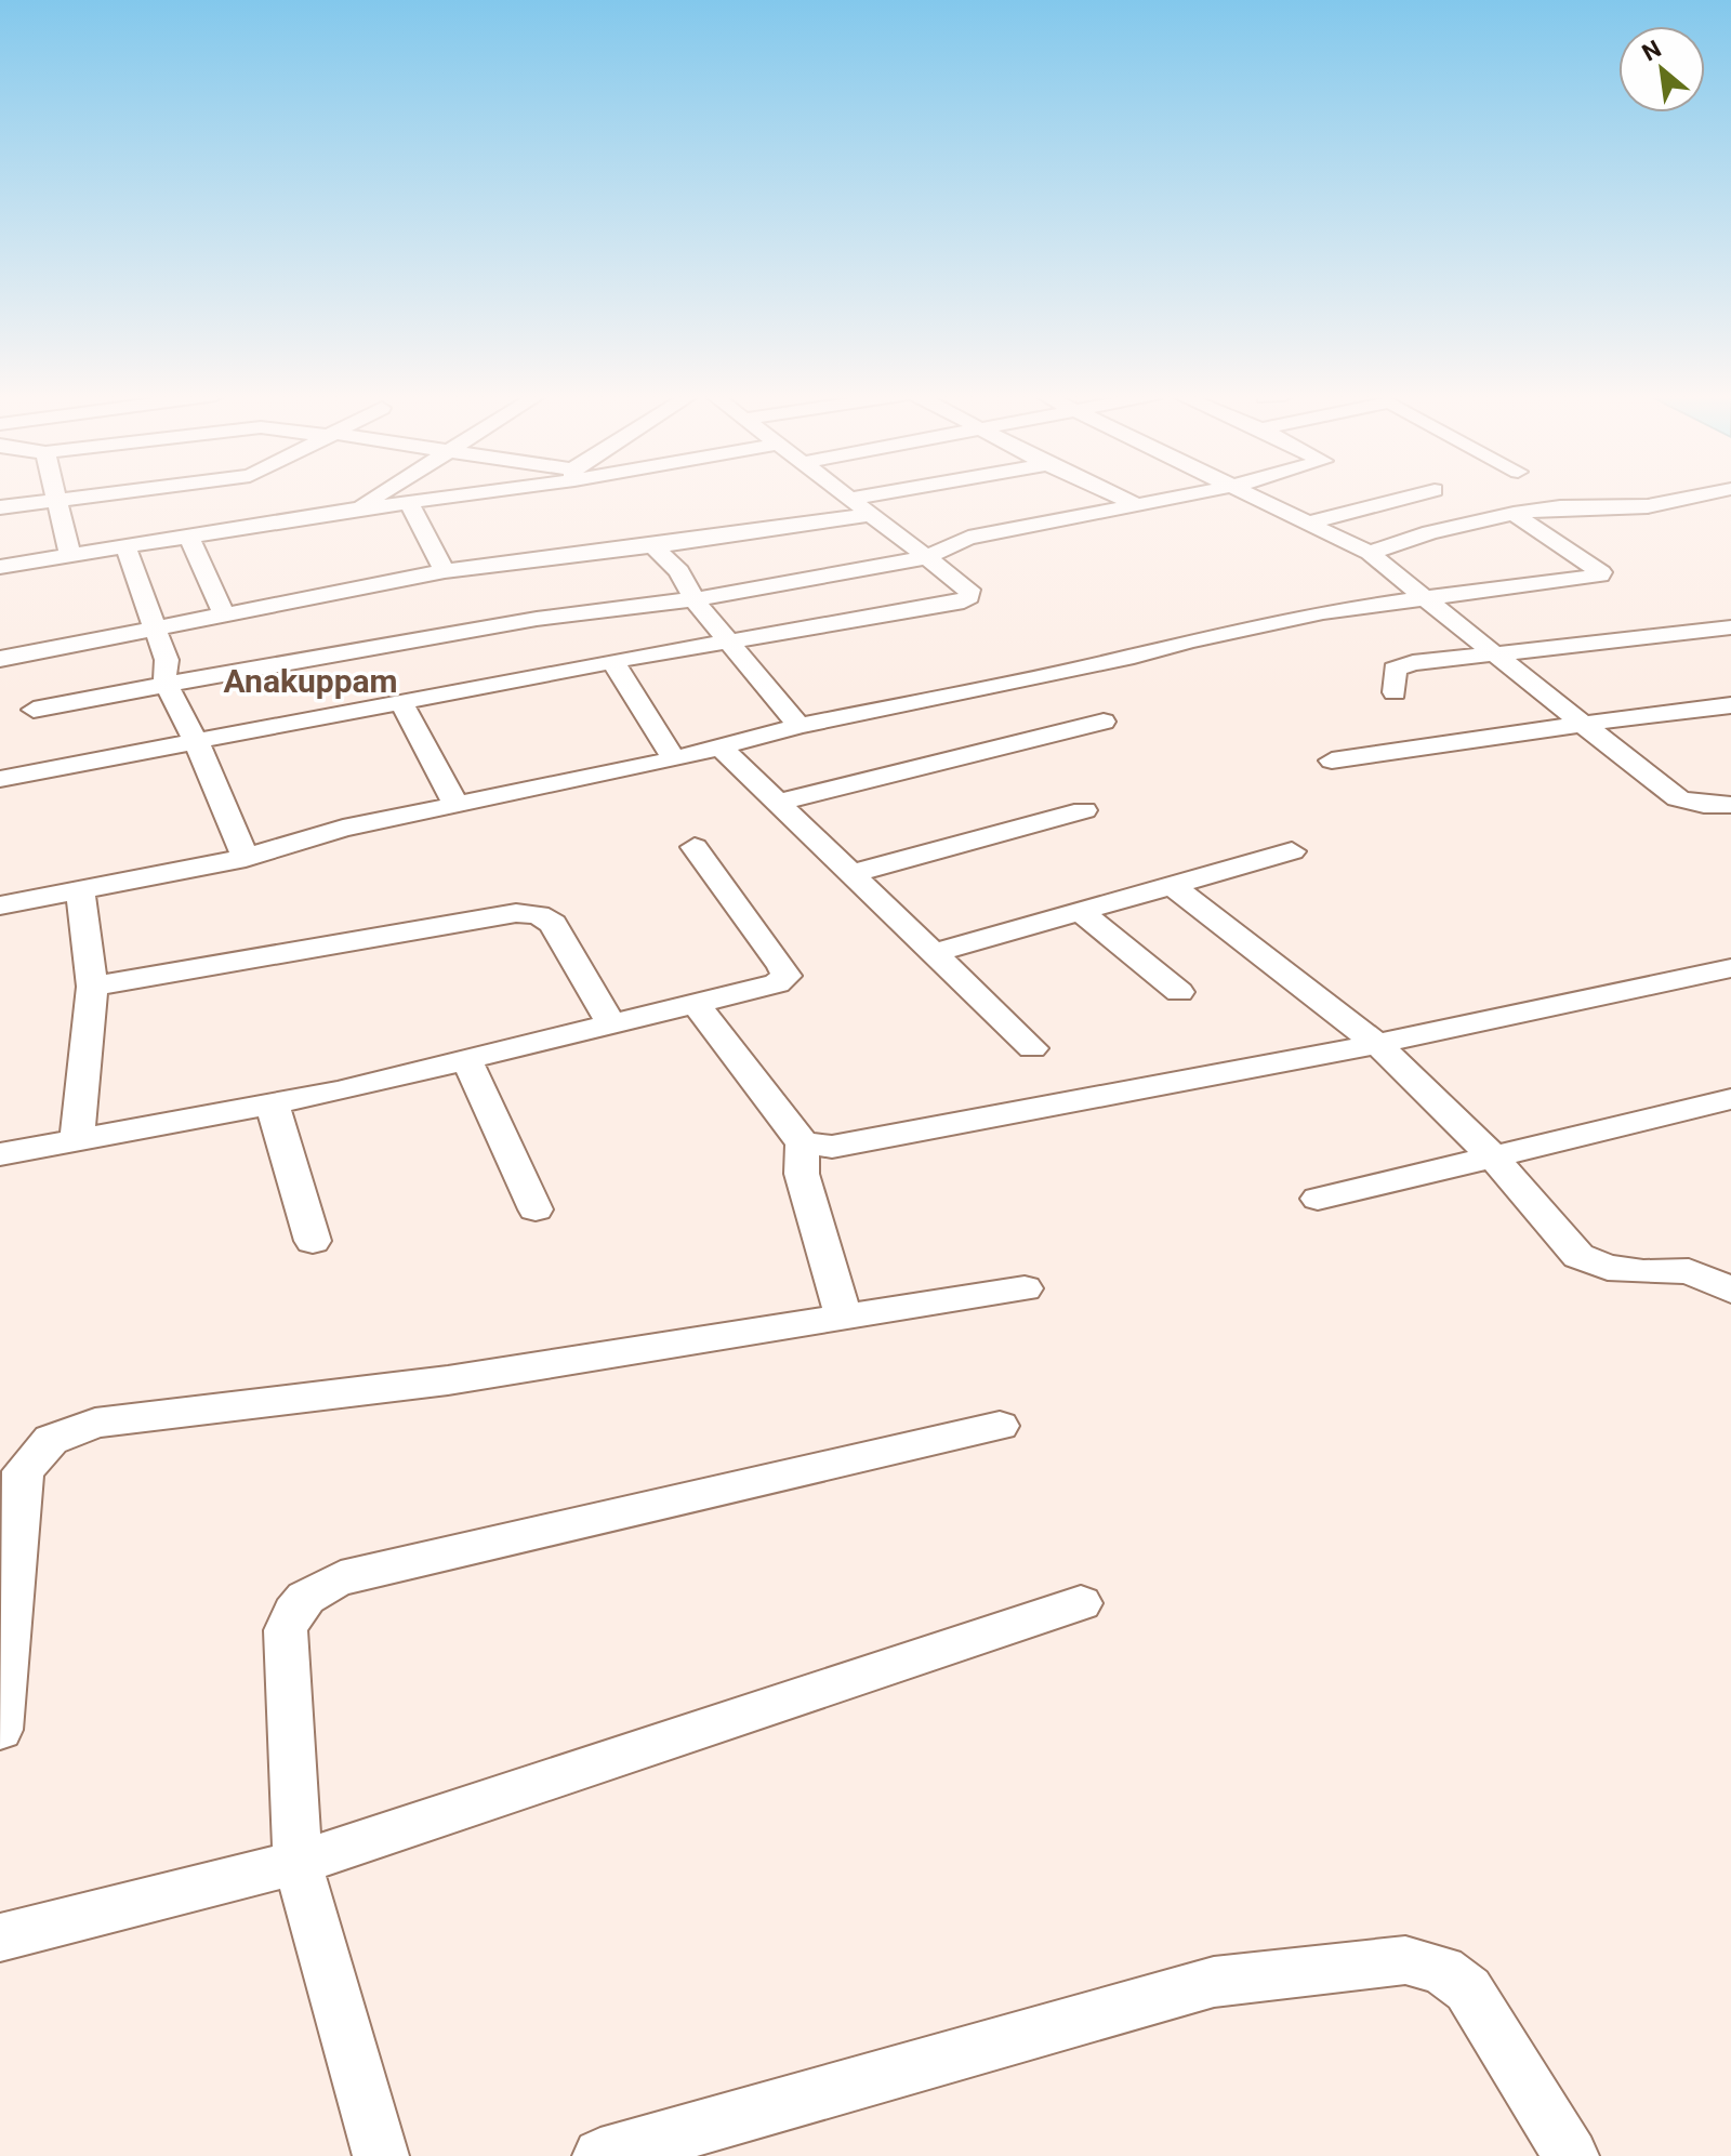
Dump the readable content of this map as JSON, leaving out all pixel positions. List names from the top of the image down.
{
  "districts": ["Anakuppam"],
  "north": "top left"
}
